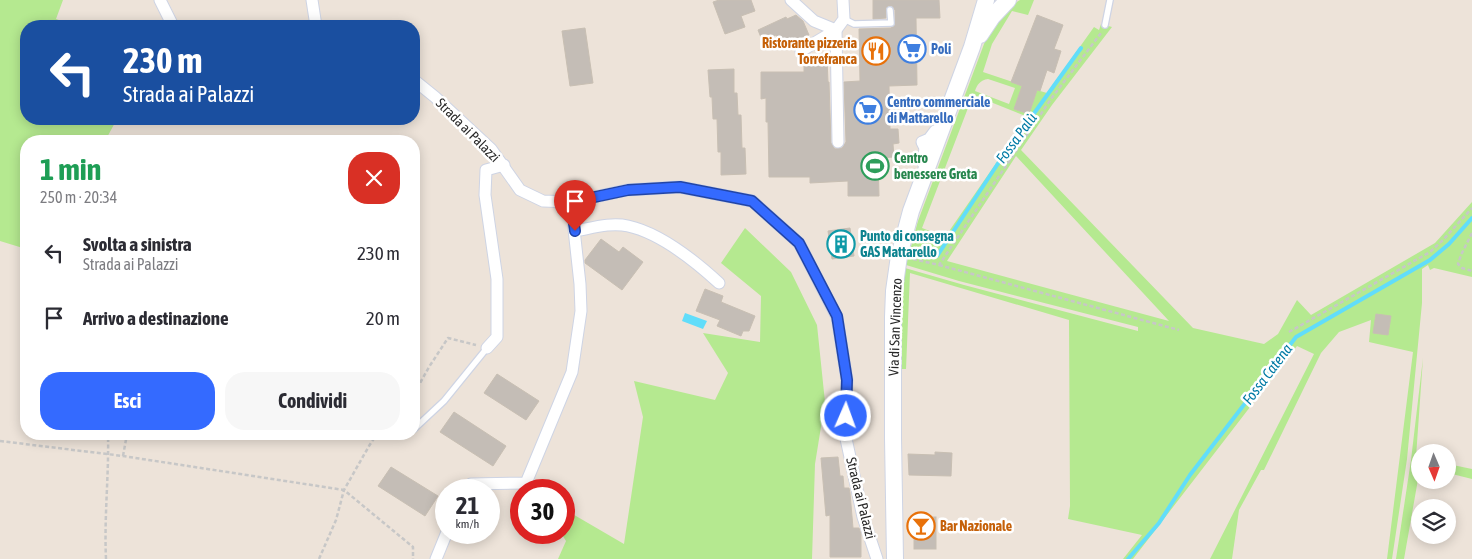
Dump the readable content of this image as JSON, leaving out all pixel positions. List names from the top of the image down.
{
  "streets": {
    "main road": ["Via di San Vincenzo"],
    "street": ["Strada ai Palazzi"]
  },
  "water": ["Fossa Palù", "Fossa Catena"],
  "places": {
    "supermarket": ["Poli", "Centro commerciale di Mattarello"],
    "restaurant": ["Ristorante pizzeria Torrefranca"],
    "sports": ["Centro benessere Greta"],
    "building": ["Punto di consegna GAS Mattarello"],
    "bar": ["Bar Nazionale"]
  },
  "north": "bottom",
  "page": {
    "turn": ["230 m", "Strada ai Palazzi"],
    "heading": ["1 min", "250 m · 20:34"],
    "list": [
      {
        "name": "Svolta a sinistra",
        "note": "Strada ai Palazzi",
        "value": "230 m"
      },
      {
        "name": "Arrivo a destinazione",
        "value": "20 m"
      }
    ],
    "buttons": ["Esci", "Condividi"],
    "speed": "21 km/h",
    "limit": "30"
  }
}
